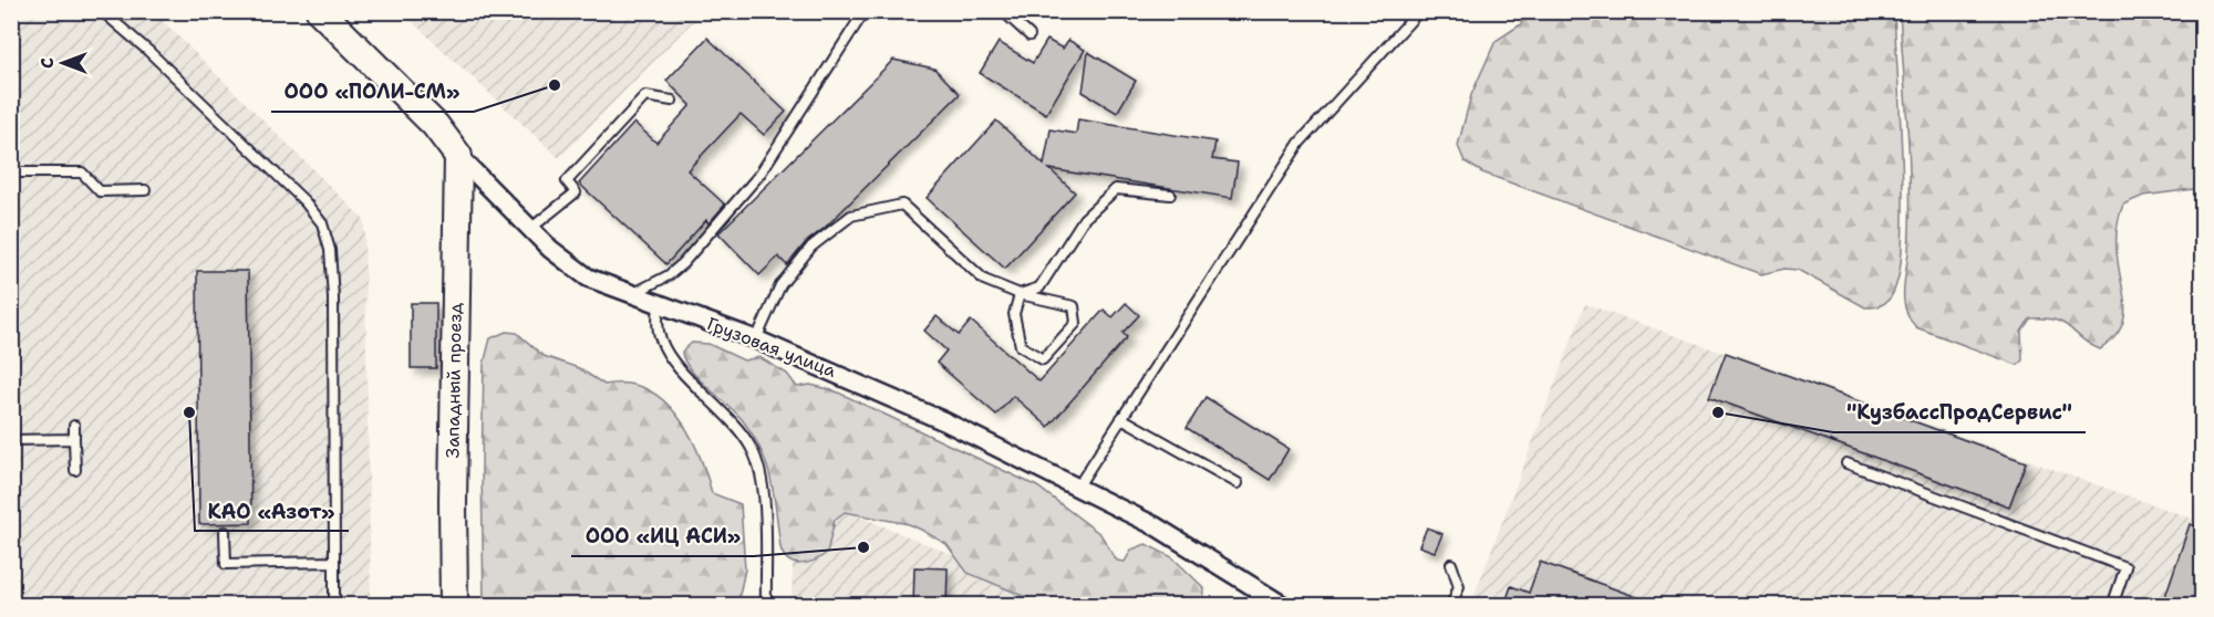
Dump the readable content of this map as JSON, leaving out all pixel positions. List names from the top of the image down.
{
  "streets": {
    "main road": ["Грузовая улица", "Западный проезд"]
  },
  "crossings": [
    ["Грузовая улица", "Западный проезд"]
  ],
  "places": [
    "ООО «ПОЛИ-СМ»",
    "КАО «Азот»",
    "\"КузбассПродСервис\"",
    "ООО «ИЦ АСИ»"
  ],
  "north": "left"
}
